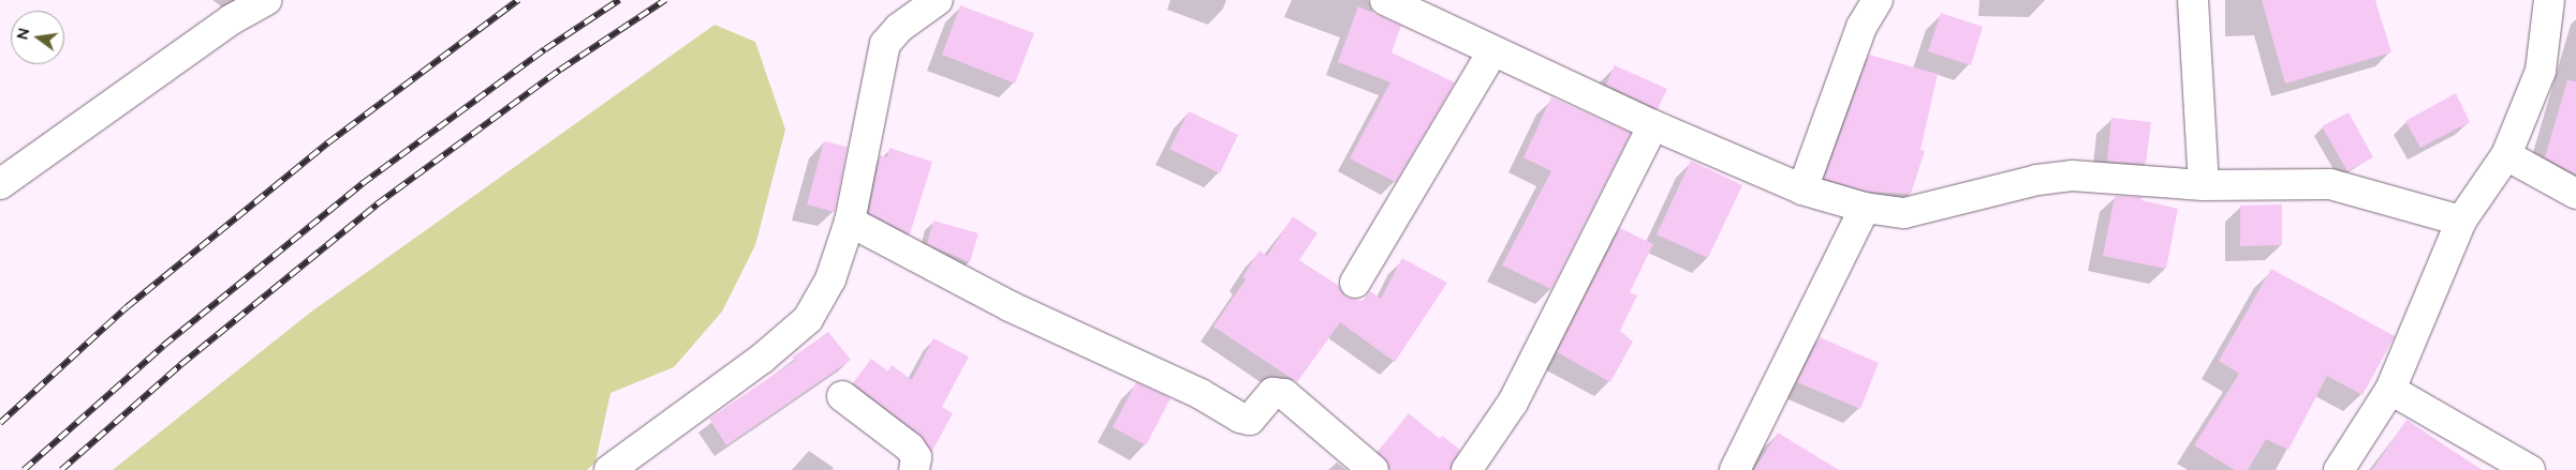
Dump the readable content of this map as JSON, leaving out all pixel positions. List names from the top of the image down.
{
  "north": "left"
}
